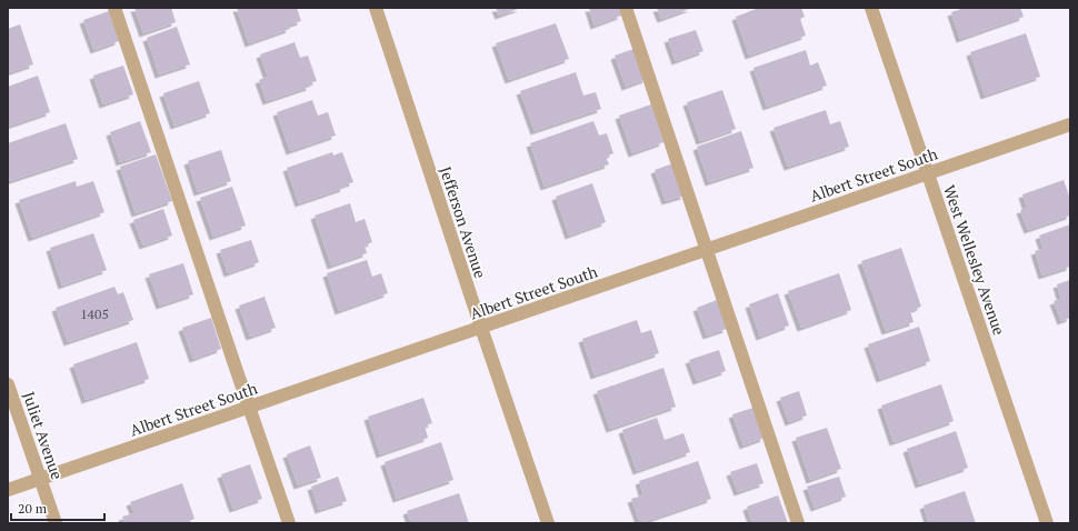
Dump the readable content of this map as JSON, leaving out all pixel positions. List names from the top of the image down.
{
  "streets": {
    "street": [
      "Albert Street South",
      "Jefferson Avenue",
      "West Wellesley Avenue",
      "Juliet Avenue"
    ]
  },
  "crossings": [
    ["Albert Street South", "Jefferson Avenue"],
    ["Albert Street South", "West Wellesley Avenue"],
    ["Albert Street South", "Juliet Avenue"]
  ],
  "house_numbers": ["1405"],
  "scale_bar": "20 m"
}
